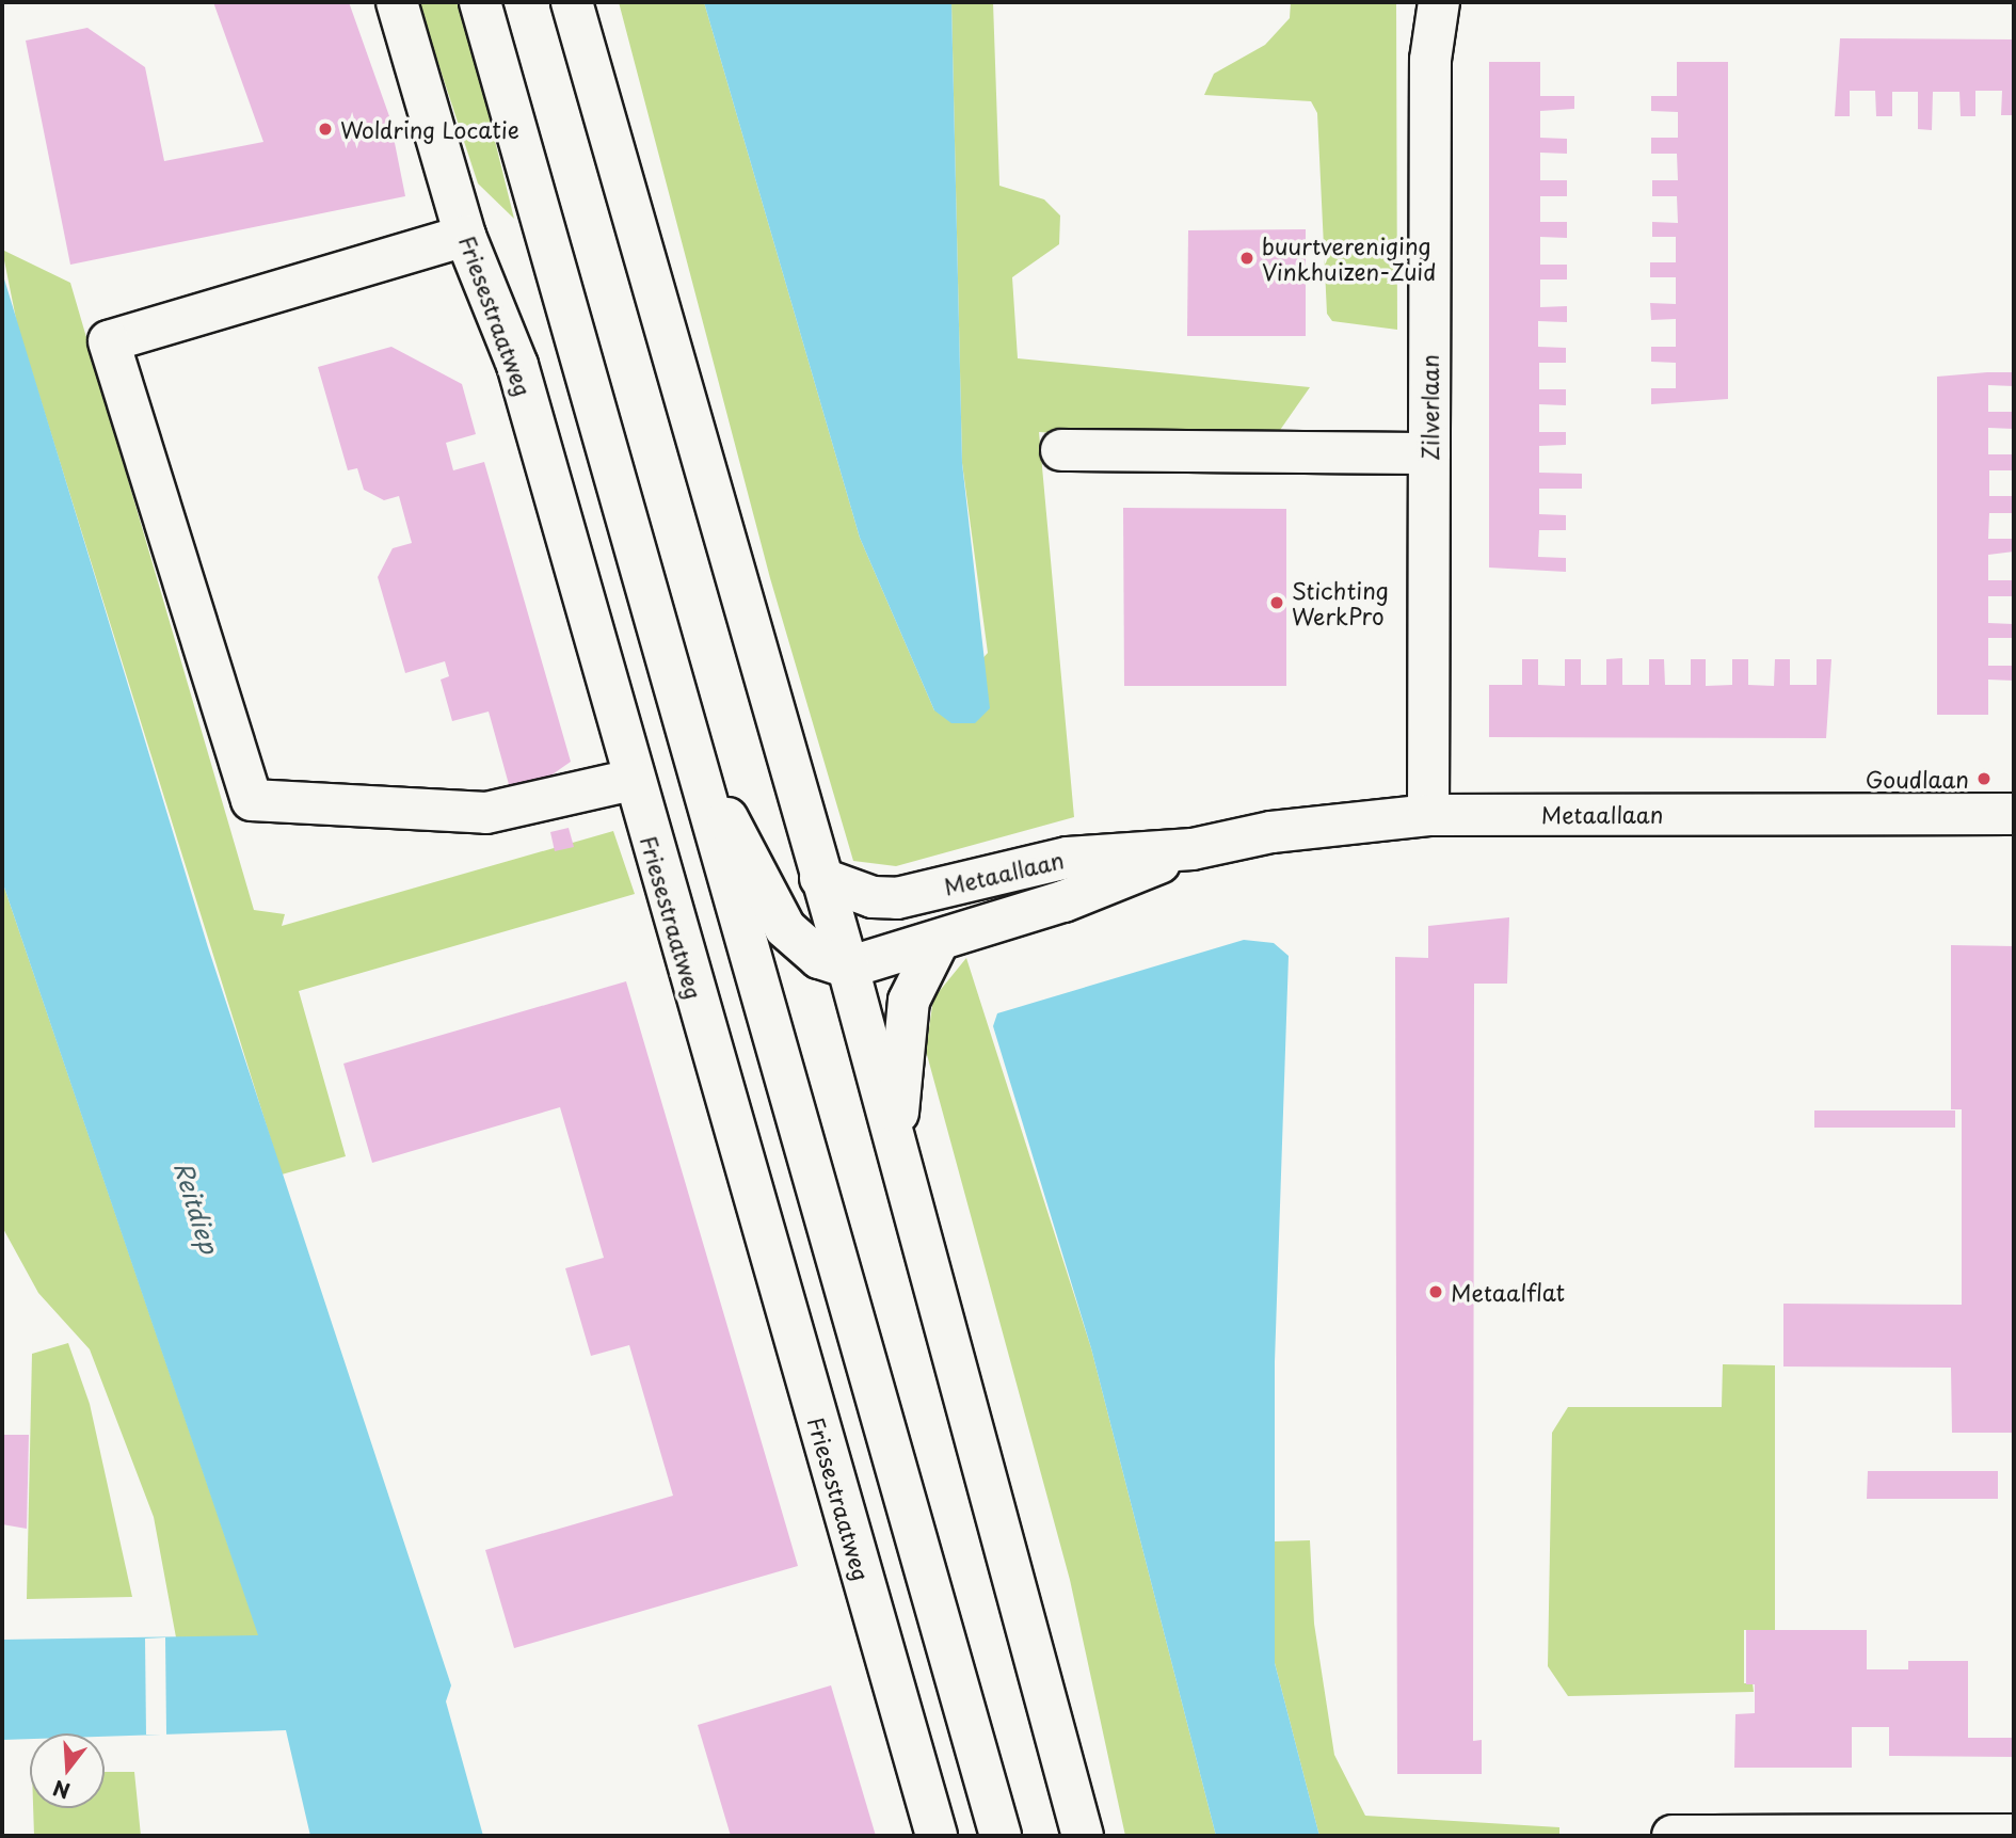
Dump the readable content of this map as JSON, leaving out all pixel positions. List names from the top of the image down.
{
  "streets": {
    "main road": ["Friesestraatweg", "Zilverlaan", "Metaallaan"]
  },
  "crossings": [
    ["Zilverlaan", "Metaallaan"]
  ],
  "water": ["Reitdiep"],
  "places": [
    "Woldring Locatie",
    "buurtvereniging Vinkhuizen-Zuid",
    "Stichting WerkPro",
    "Goudlaan",
    "Metaalflat"
  ],
  "north": "bottom"
}
